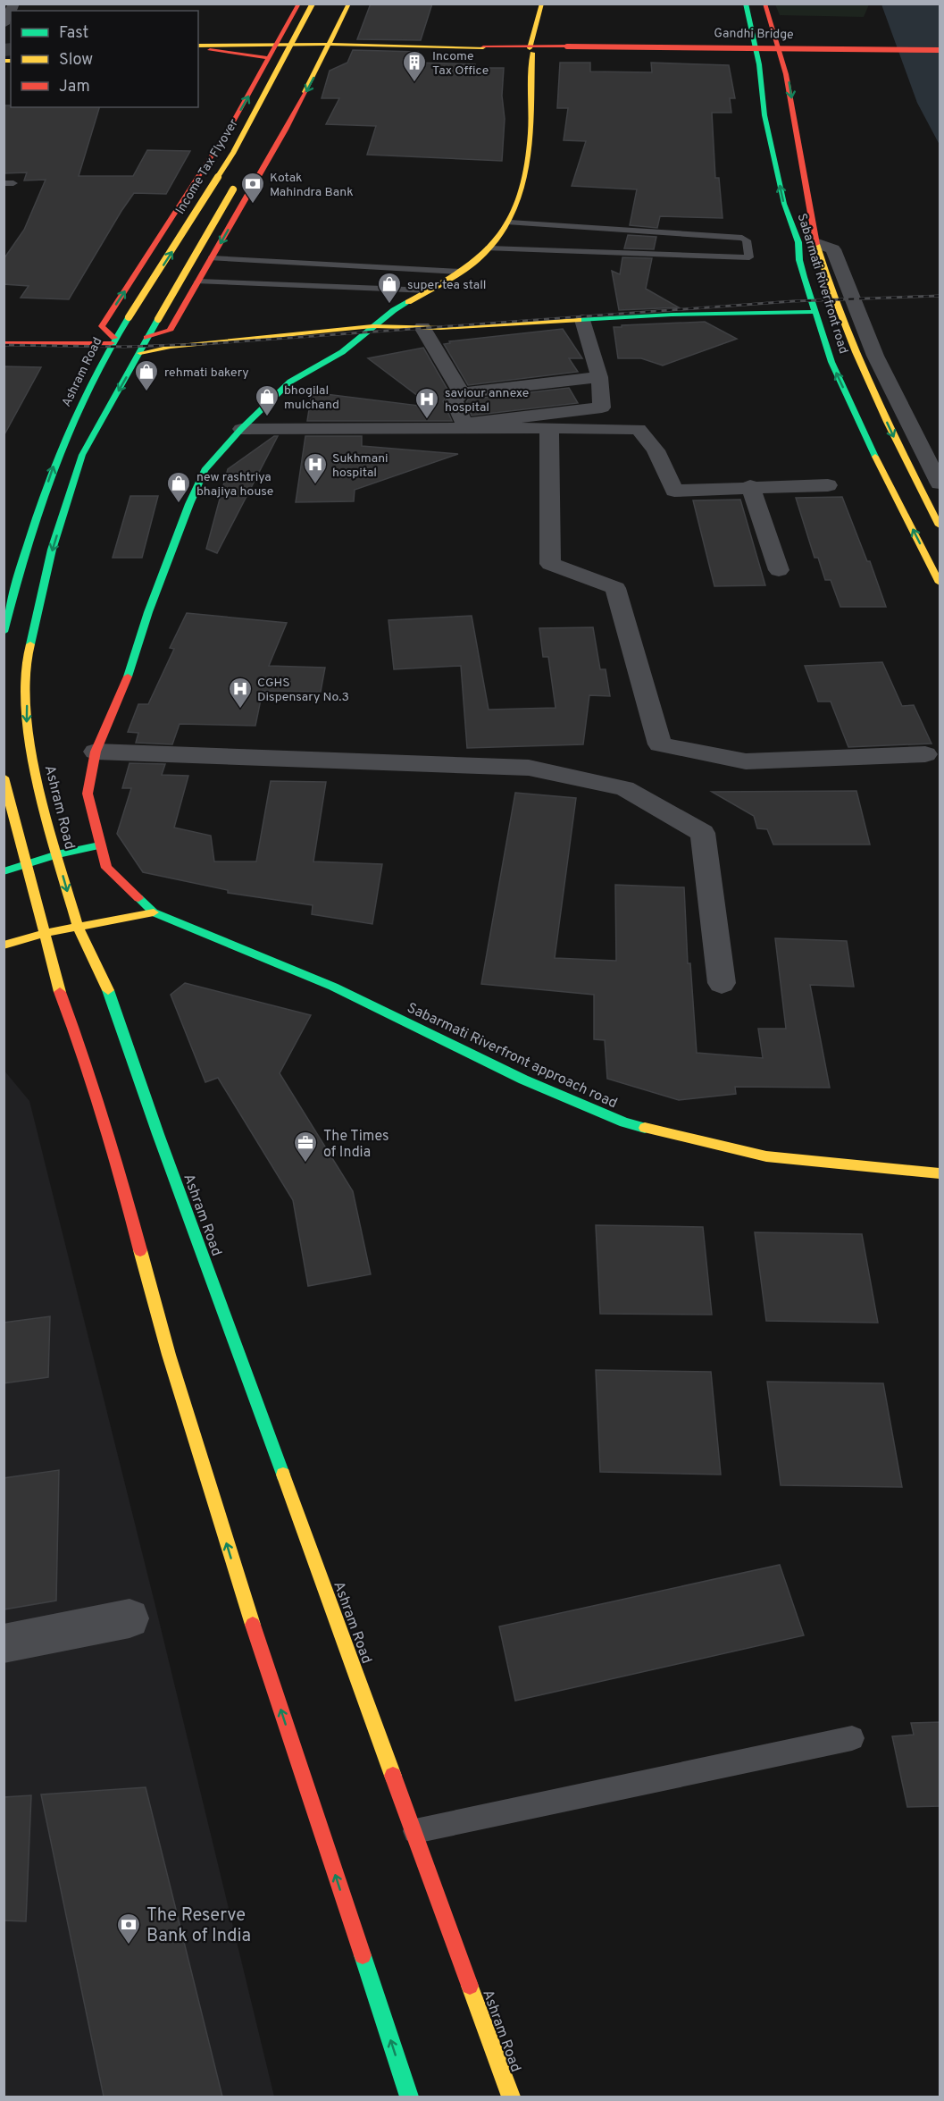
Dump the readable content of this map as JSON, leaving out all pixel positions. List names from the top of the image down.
{
  "streets": {
    "main road": [
      "Gandhi Bridge",
      "Income Tax Flyover",
      "Sabarmati Riverfront road",
      "Ashram Road",
      "Sabarmati Riverfront approach road"
    ]
  },
  "crossings": [
    ["Income Tax Flyover", "Ashram Road"]
  ],
  "places": {
    "building": ["Income Tax Office"],
    "bank": ["Kotak Mahindra Bank", "The Reserve Bank of India"],
    "shop": [
      "super tea stall",
      "rehmati bakery",
      "bhogilal mulchand",
      "new rashtriya bhajiya house"
    ],
    "hospital": ["saviour annexe hospital", "Sukhmani hospital", "CGHS Dispensary No.3"],
    "office": ["The Times of India"]
  },
  "legend": ["Fast", "Slow", "Jam"]
}
